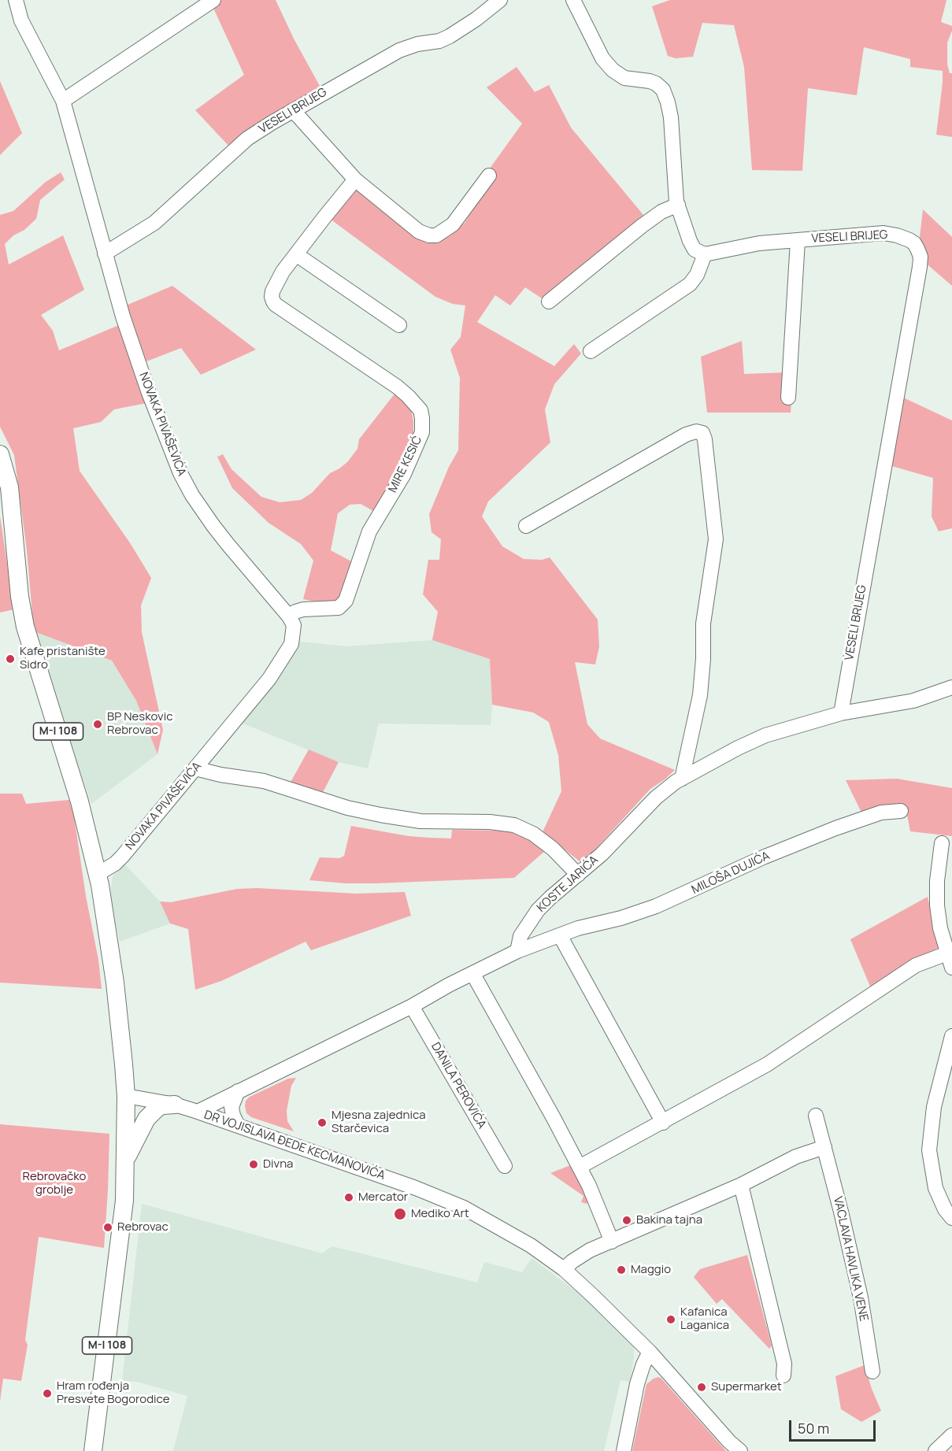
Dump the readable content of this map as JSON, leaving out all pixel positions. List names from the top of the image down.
{
  "streets": {
    "main road": ["M-I 108"],
    "street": [
      "VESELI BRIJEG",
      "NOVAKA PIVAŠEVIĆA",
      "MIRE KESIĆ",
      "MILOŠA DUJIĆA",
      "KOSTE JARIĆA",
      "DANILA PEROVIĆA",
      "DR VOJISLAVA ĐEDE KECMANOVIĆA",
      "VACLAVA HAVLIKA VENE"
    ]
  },
  "crossings": [
    ["VESELI BRIJEG", "NOVAKA PIVAŠEVIĆA"],
    ["VESELI BRIJEG", "KOSTE JARIĆA"],
    ["NOVAKA PIVAŠEVIĆA", "MIRE KESIĆ"],
    ["NOVAKA PIVAŠEVIĆA", "M-I 108"],
    ["M-I 108", "DR VOJISLAVA ĐEDE KECMANOVIĆA"],
    ["MILOŠA DUJIĆA", "KOSTE JARIĆA"]
  ],
  "parks": ["Rebrovačko groblje"],
  "places": [
    "Kafe pristanište Sidro",
    "BP Neskovic Rebrovac",
    "Mjesna zajednica Starčevica",
    "Divna",
    "Mercator",
    "Mediko Art",
    "Bakina tajna",
    "Rebrovac",
    "Maggio",
    "Kafanica Laganica",
    "Supermarket",
    "Hram rođenja Presvete Bogorodice"
  ],
  "scale_bar": "50 m"
}
